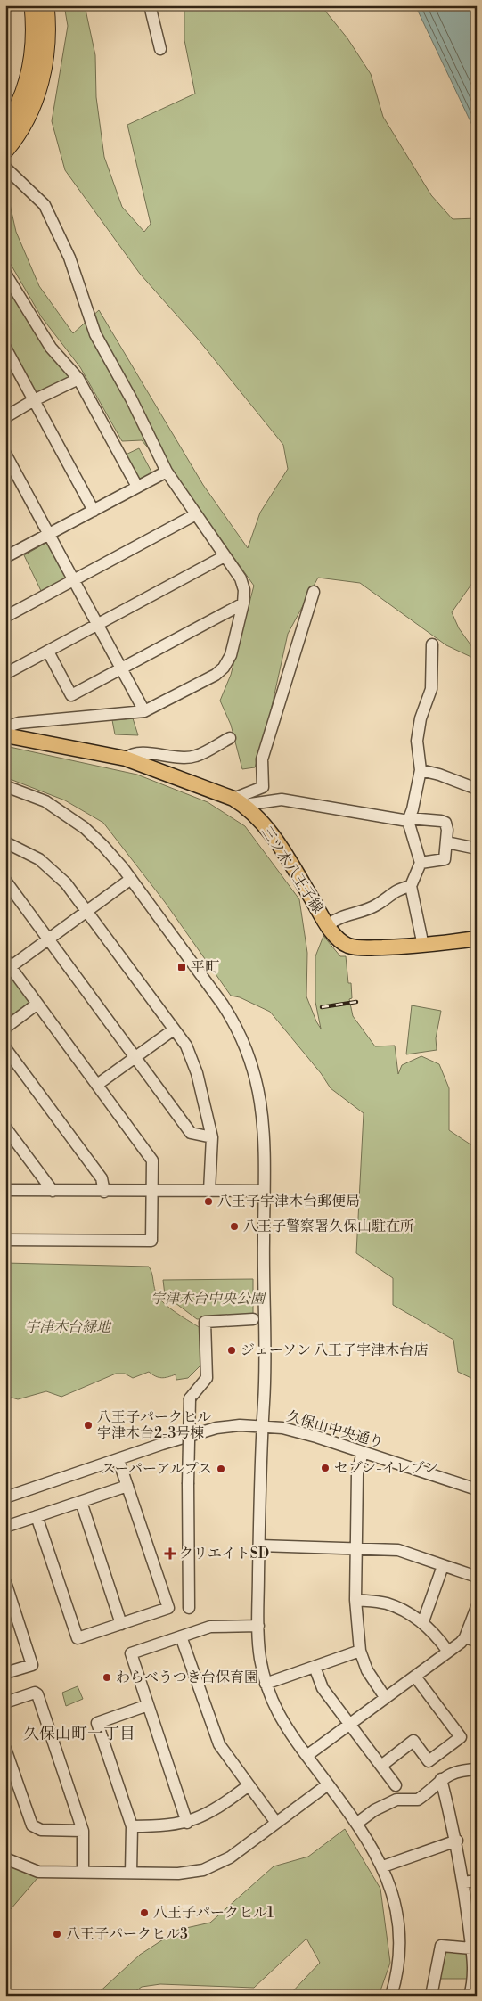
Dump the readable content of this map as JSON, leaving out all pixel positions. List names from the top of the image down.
{
  "streets": {
    "main road": ["三ツ木八王子線"],
    "street": ["久保山中央通り"]
  },
  "districts": ["久保山町一丁目"],
  "parks": ["宇津木台中央公園", "宇津木台緑地"],
  "places": {
    "transit": ["平町"],
    "other": [
      "八王子宇津木台郵便局",
      "八王子警察署久保山駐在所",
      "ジェーソン 八王子宇津木台店",
      "八王子パークヒル 宇津木台2-3号棟",
      "セブン-イレブン",
      "スーパーアルプス",
      "わらべうつき台保育園",
      "八王子パークヒル1",
      "八王子パークヒル3"
    ],
    "health": ["クリエイトSD"]
  }
}
